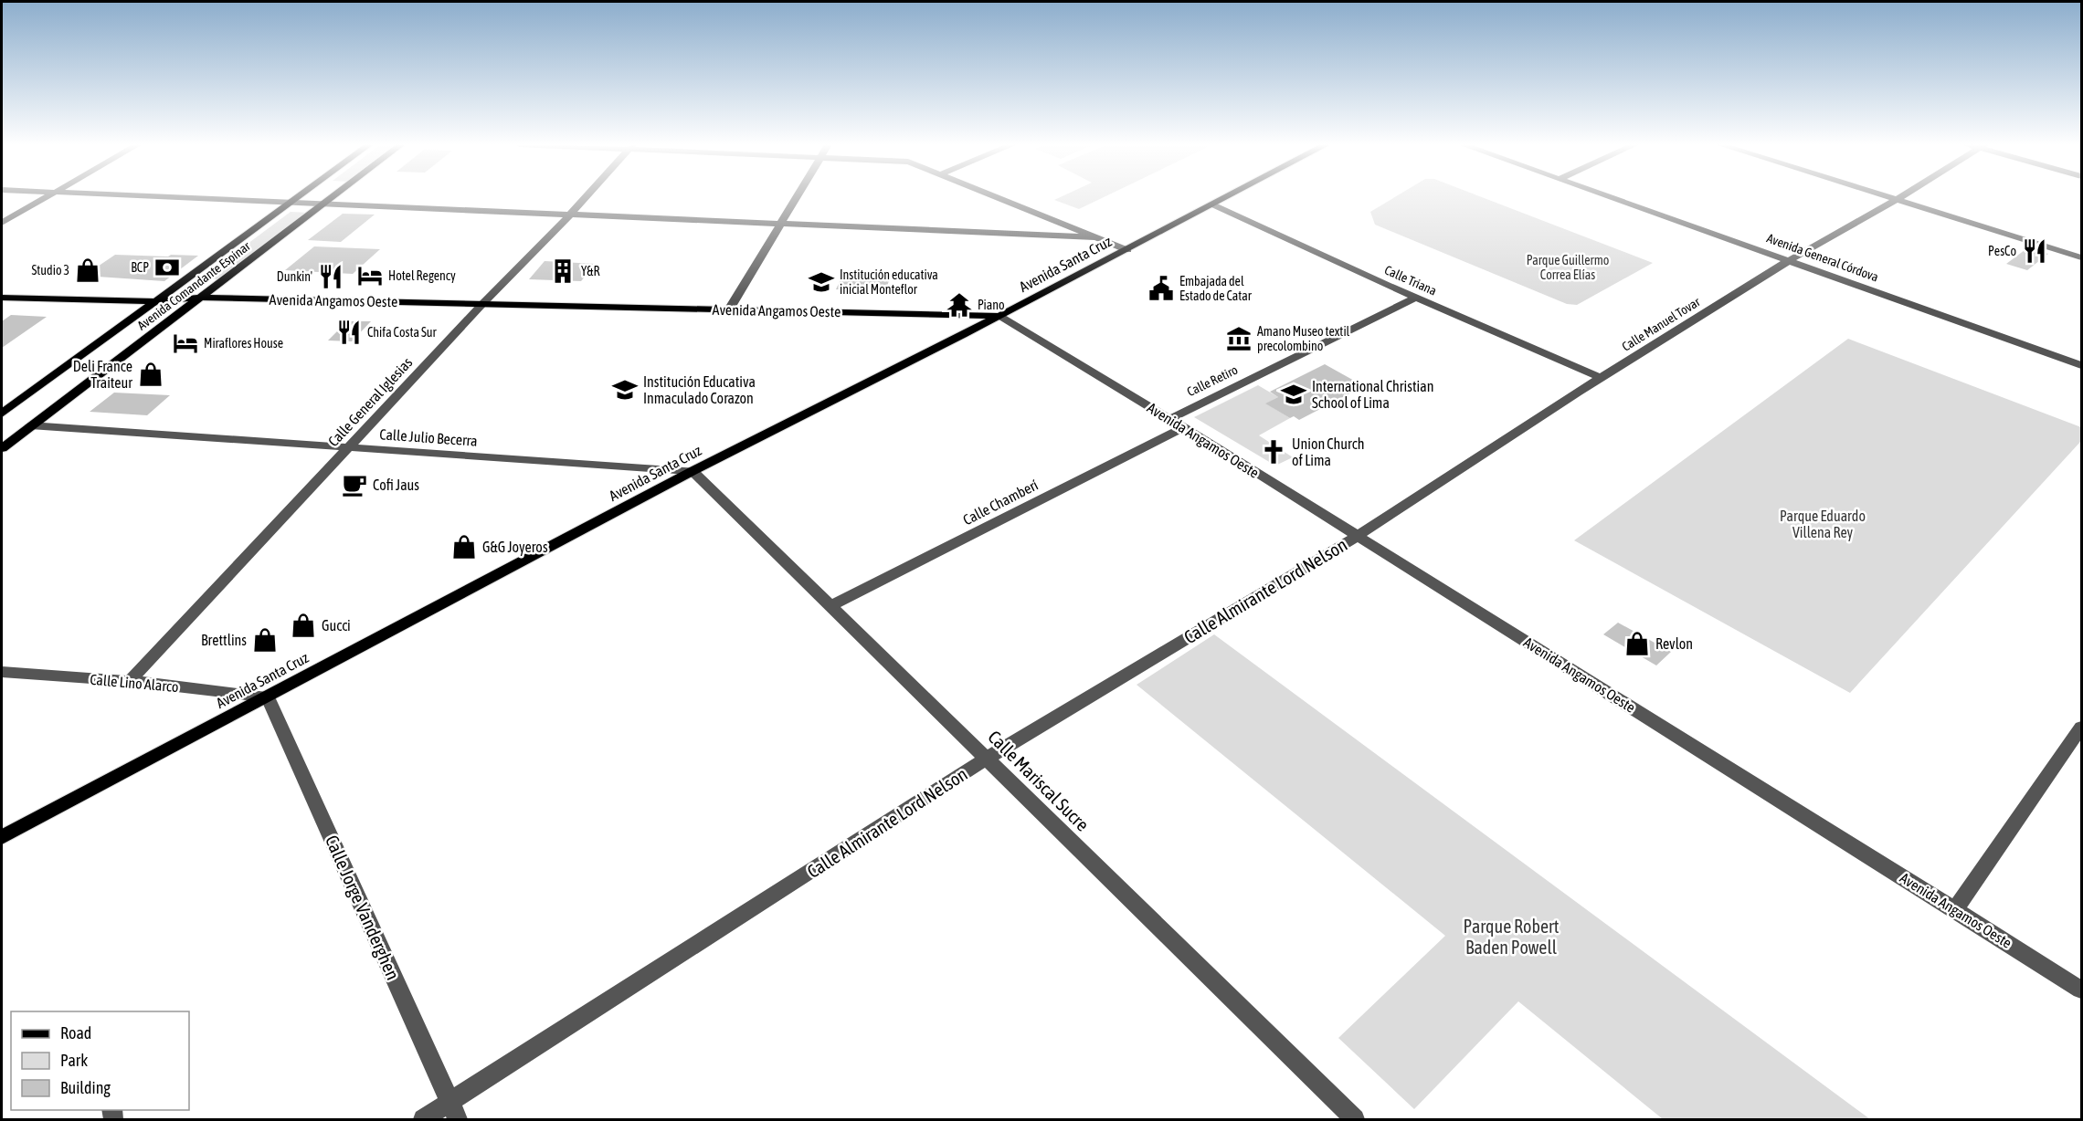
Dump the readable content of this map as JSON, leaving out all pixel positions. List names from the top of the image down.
{
  "streets": {
    "main road": ["Avenida Santa Cruz", "Avenida Comandante Espinar", "Avenida Angamos Oeste"],
    "street": [
      "Avenida General Córdova",
      "Calle Triana",
      "Calle Manuel Tovar",
      "Calle Retiro",
      "Calle General Iglesias",
      "Calle Julio Becerra",
      "Calle Chamberí",
      "Calle Almirante Lord Nelson",
      "Calle Lino Alarco",
      "Calle Mariscal Sucre",
      "Calle Jorge Vanderghen"
    ]
  },
  "crossings": [
    ["Avenida General Córdova", "Calle Manuel Tovar"],
    ["Avenida Santa Cruz", "Calle Triana"],
    ["Avenida Santa Cruz", "Avenida Angamos Oeste"],
    ["Avenida Santa Cruz", "Calle Julio Becerra"],
    ["Avenida Santa Cruz", "Calle Lino Alarco"],
    ["Avenida Santa Cruz", "Calle Mariscal Sucre"],
    ["Avenida Santa Cruz", "Calle Jorge Vanderghen"],
    ["Calle Triana", "Calle Manuel Tovar"],
    ["Calle Triana", "Calle Retiro"],
    ["Avenida Comandante Espinar", "Avenida Angamos Oeste"],
    ["Avenida Comandante Espinar", "Calle Julio Becerra"],
    ["Avenida Angamos Oeste", "Calle Manuel Tovar"],
    ["Avenida Angamos Oeste", "Calle Retiro"],
    ["Avenida Angamos Oeste", "Calle General Iglesias"],
    ["Avenida Angamos Oeste", "Calle Chamberí"],
    ["Avenida Angamos Oeste", "Calle Almirante Lord Nelson"],
    ["Calle Manuel Tovar", "Calle Almirante Lord Nelson"],
    ["Calle General Iglesias", "Calle Julio Becerra"],
    ["Calle General Iglesias", "Calle Lino Alarco"],
    ["Calle Julio Becerra", "Calle Mariscal Sucre"],
    ["Calle Chamberí", "Calle Mariscal Sucre"],
    ["Calle Almirante Lord Nelson", "Calle Mariscal Sucre"],
    ["Calle Almirante Lord Nelson", "Calle Jorge Vanderghen"],
    ["Calle Lino Alarco", "Calle Jorge Vanderghen"]
  ],
  "parks": ["Parque Guillermo Correa Elías", "Parque Eduardo Villena Rey", "Parque Robert Baden Powell"],
  "places": {
    "restaurant": ["PesCo", "Dunkin'", "Chifa Costa Sur"],
    "bank": ["BCP"],
    "shop": [
      "Studio 3",
      "Deli France Traiteur",
      "G&G Joyeros",
      "Gucci",
      "Brettlins",
      "Revlon"
    ],
    "building": ["Y&R"],
    "hotel": ["Hotel Regency", "Miraflores House"],
    "school or university": ["Institución educativa inicial Monteflor", "Institución Educativa Inmaculado Corazon", "International Christian School of Lima"],
    "public building": ["Embajada del Estado de Catar"],
    "temple": ["Piano"],
    "museum": ["Amano Museo textil precolombino"],
    "church": ["Union Church of Lima"],
    "cafe": ["Cofi Jaus"]
  },
  "legend": ["Road", "Park", "Building"]
}
